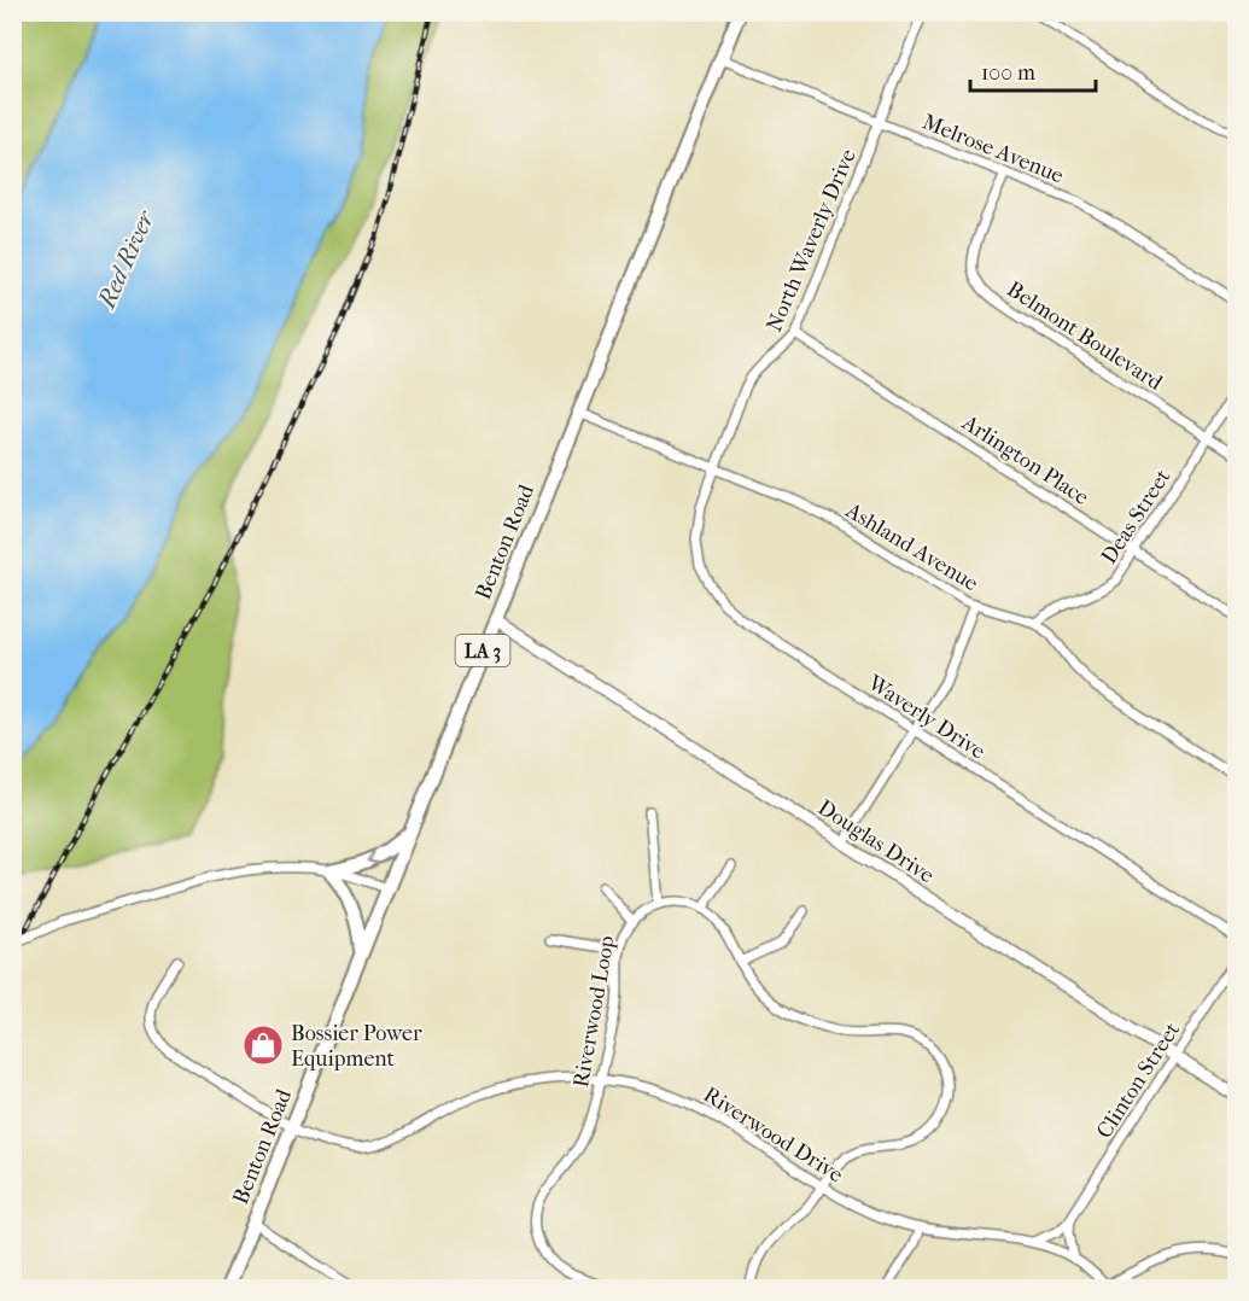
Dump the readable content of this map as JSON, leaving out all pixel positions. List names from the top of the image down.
{
  "streets": {
    "main road": ["Benton Road", "LA 3"],
    "street": [
      "Melrose Avenue",
      "North Waverly Drive",
      "Belmont Boulevard",
      "Arlington Place",
      "Deas Street",
      "Ashland Avenue",
      "Waverly Drive",
      "Douglas Drive",
      "Riverwood Loop",
      "Clinton Street",
      "Riverwood Drive"
    ]
  },
  "crossings": [
    ["Melrose Avenue", "North Waverly Drive"],
    ["Melrose Avenue", "Belmont Boulevard"],
    ["Melrose Avenue", "Benton Road"],
    ["North Waverly Drive", "Arlington Place"],
    ["North Waverly Drive", "Ashland Avenue"],
    ["North Waverly Drive", "Waverly Drive"],
    ["Belmont Boulevard", "Deas Street"],
    ["Arlington Place", "Deas Street"],
    ["Deas Street", "Ashland Avenue"],
    ["Benton Road", "Ashland Avenue"],
    ["Benton Road", "Douglas Drive"],
    ["Benton Road", "Riverwood Drive"],
    ["Ashland Avenue", "Waverly Drive"],
    ["Douglas Drive", "Clinton Street"],
    ["Riverwood Loop", "Riverwood Drive"],
    ["Clinton Street", "Riverwood Drive"]
  ],
  "water": ["Red River"],
  "places": {
    "shop": ["Bossier Power Equipment"]
  },
  "scale_bar": "100 m"
}
